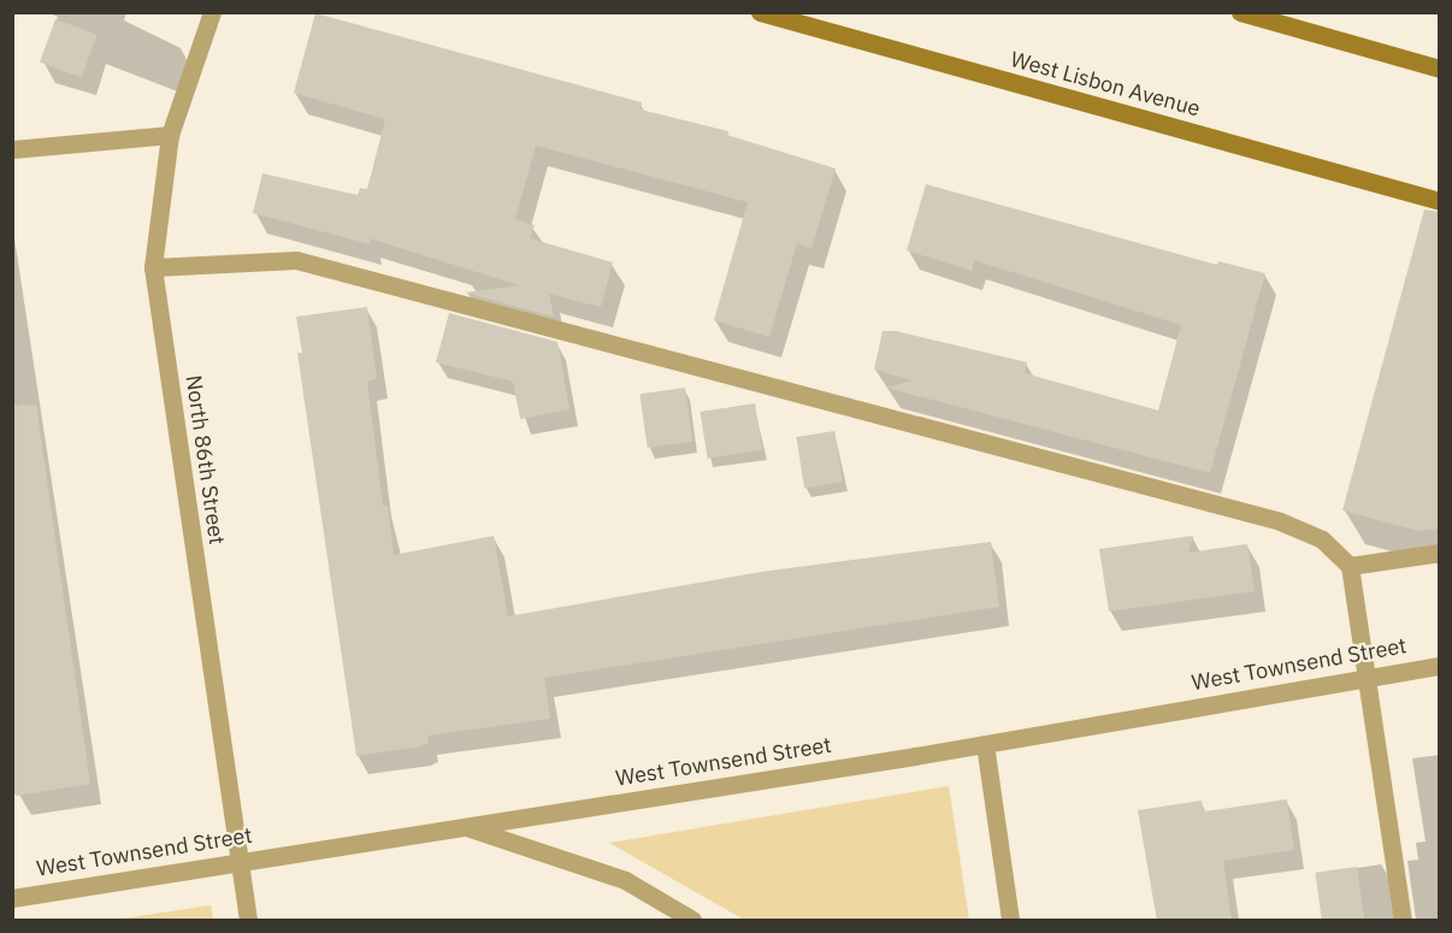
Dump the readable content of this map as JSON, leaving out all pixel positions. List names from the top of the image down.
{
  "streets": {
    "main road": ["West Lisbon Avenue"],
    "street": ["North 86th Street", "West Townsend Street"]
  },
  "crossings": [
    ["North 86th Street", "West Townsend Street"]
  ]
}
